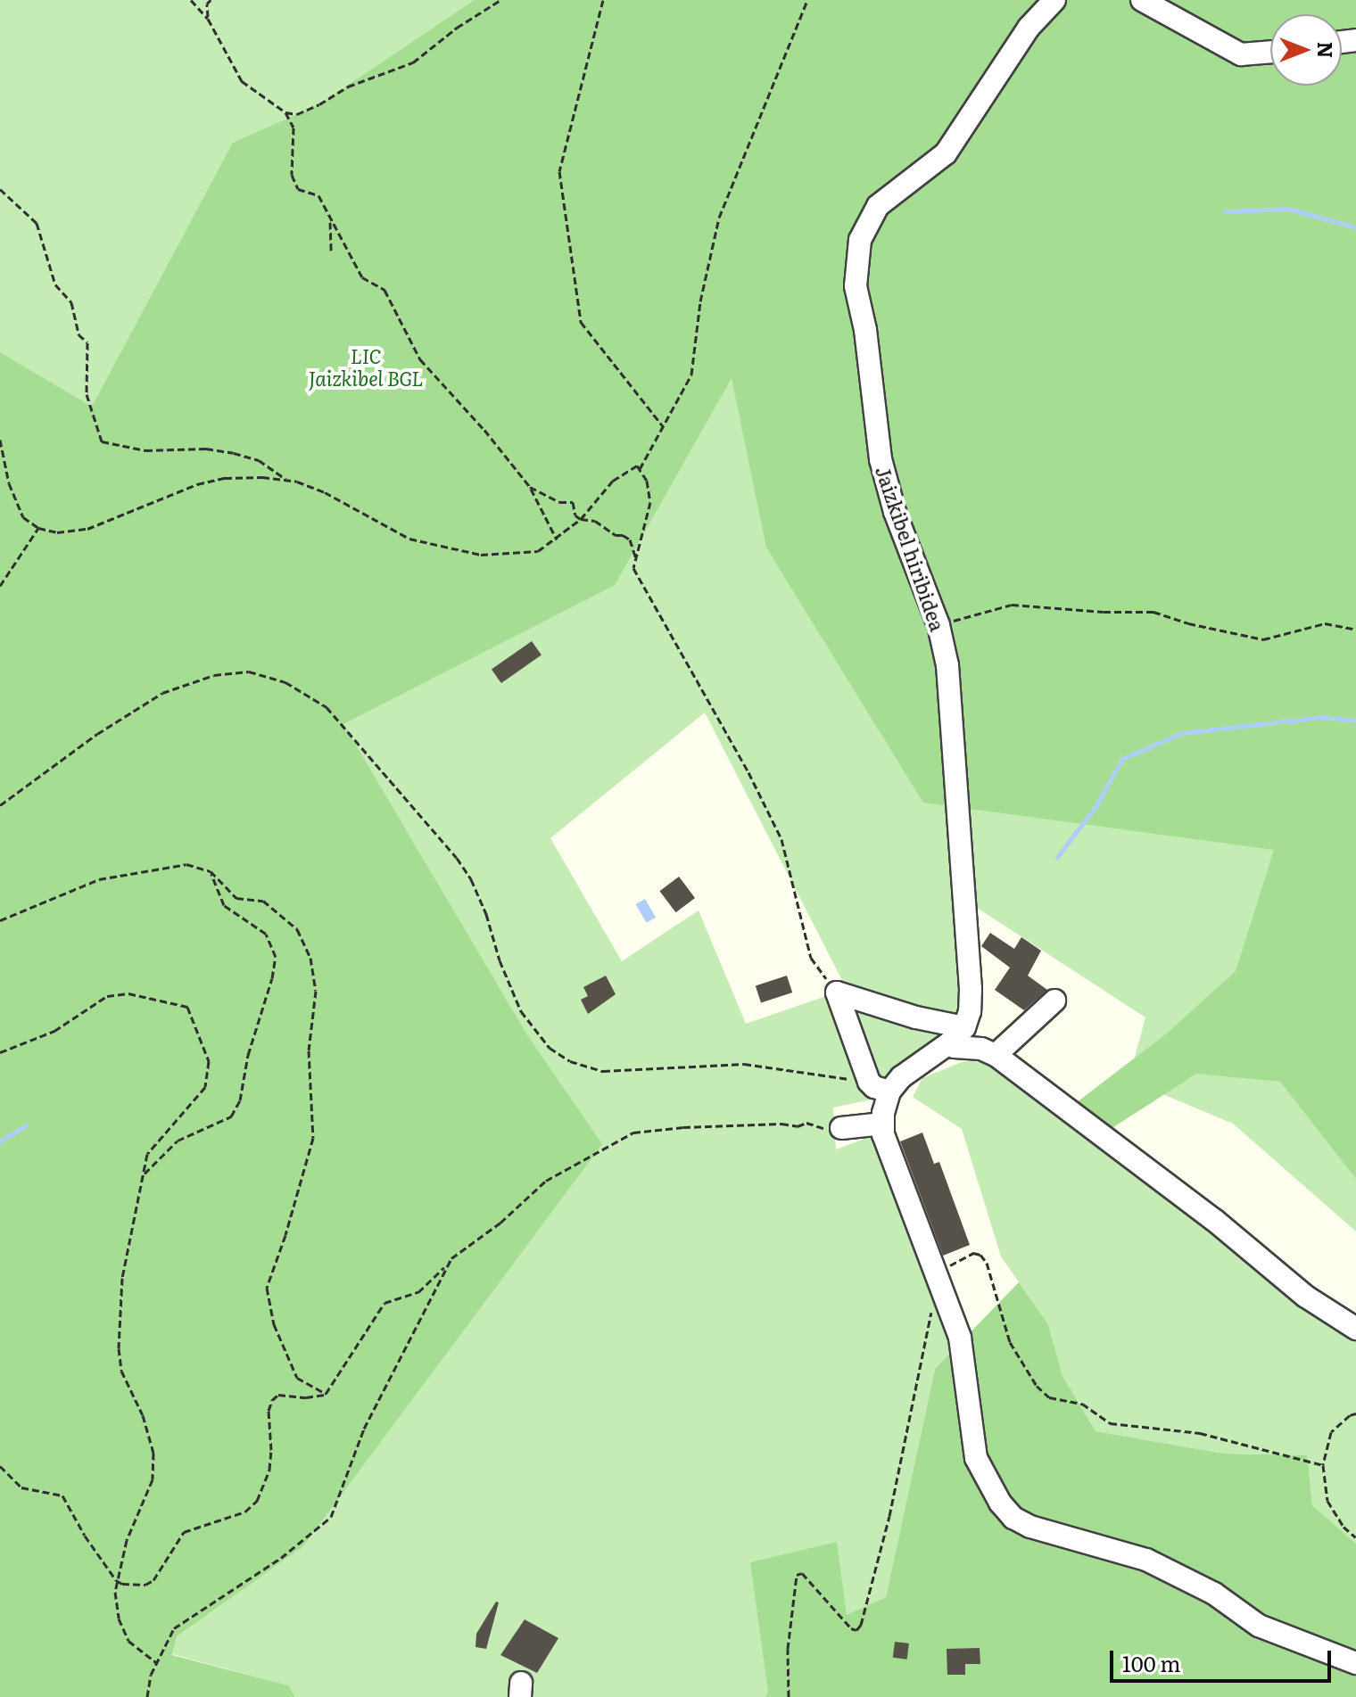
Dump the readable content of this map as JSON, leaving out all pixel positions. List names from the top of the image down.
{
  "streets": {
    "street": ["Jaizkibel hiribidea"]
  },
  "parks": ["LIC Jaizkibel BGL"],
  "scale_bar": "100 m",
  "north": "right"
}
